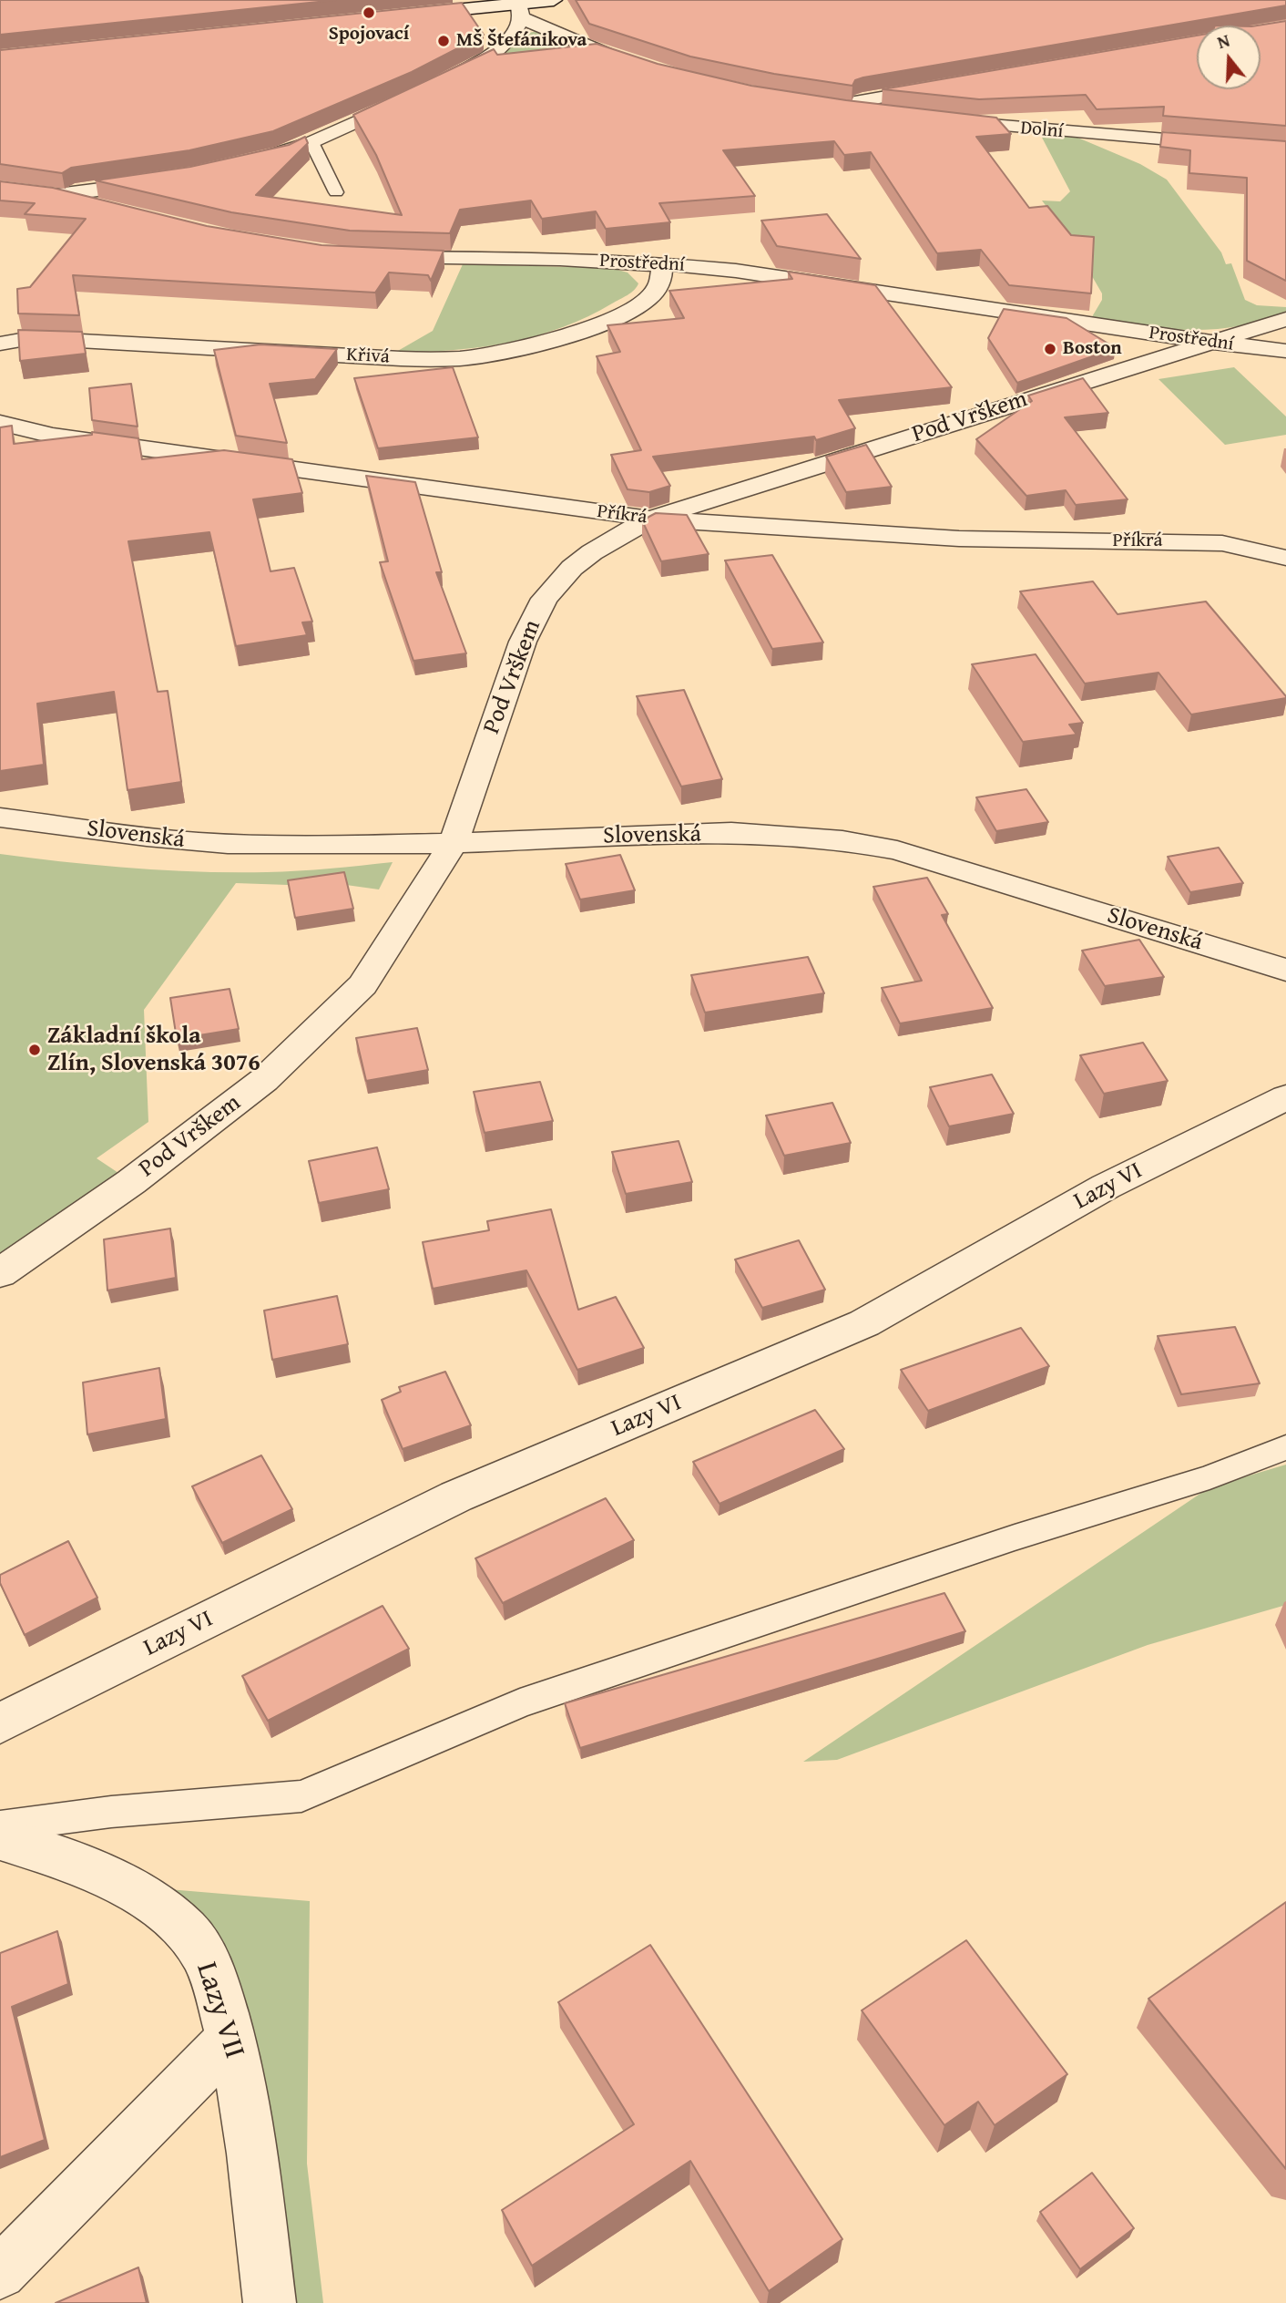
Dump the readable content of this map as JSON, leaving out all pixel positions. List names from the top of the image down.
{
  "streets": {
    "street": [
      "Dolní",
      "Prostřední",
      "Křivá",
      "Pod Vrškem",
      "Příkrá",
      "Slovenská",
      "Lazy VI",
      "Lazy VII"
    ]
  },
  "crossings": [
    ["Prostřední", "Křivá"],
    ["Prostřední", "Pod Vrškem"],
    ["Pod Vrškem", "Příkrá"],
    ["Pod Vrškem", "Slovenská"]
  ],
  "places": [
    "Spojovací",
    "MŠ Štefánikova",
    "Boston",
    "Základní škola Zlín, Slovenská 3076"
  ],
  "north": "top"
}
